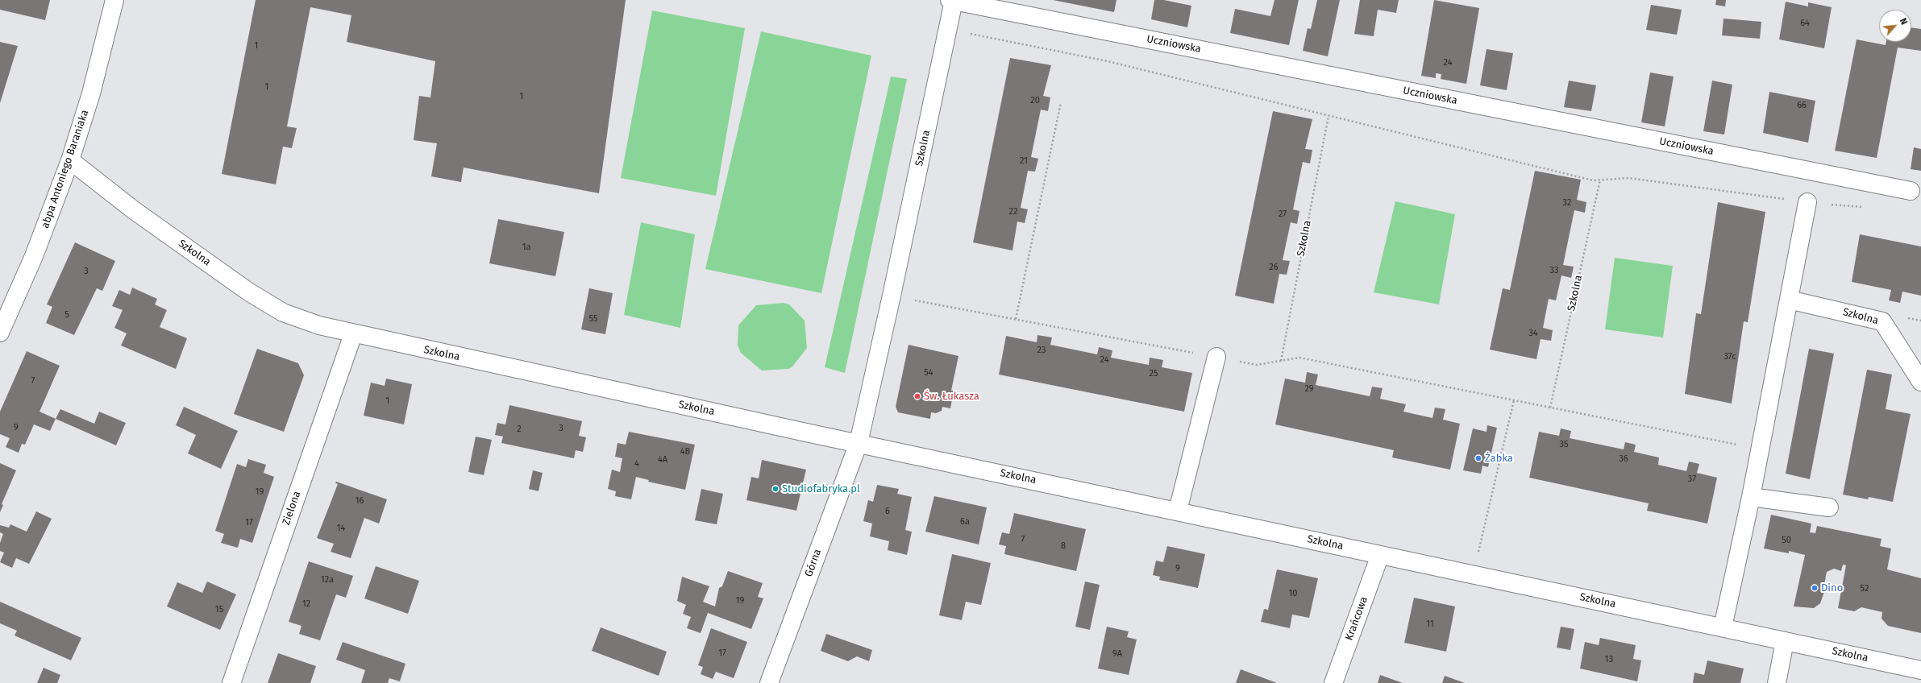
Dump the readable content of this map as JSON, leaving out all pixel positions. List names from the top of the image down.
{
  "streets": {
    "street": [
      "Uczniowska",
      "Szkolna",
      "abpa Antoniego Baraniaka",
      "Zielona",
      "Górna",
      "Krańcowa"
    ]
  },
  "crossings": [
    ["Uczniowska", "Szkolna"],
    ["Szkolna", "abpa Antoniego Baraniaka"],
    ["Szkolna", "Zielona"],
    ["Szkolna", "Górna"],
    ["Szkolna", "Krańcowa"]
  ],
  "places": [
    "Św. Łukasza",
    "Żabka",
    "Studiofabryka.pl",
    "Dino"
  ],
  "house_numbers": [
    "64",
    "1",
    "24",
    "1",
    "1",
    "20",
    "66",
    "21",
    "32",
    "22",
    "27",
    "1a",
    "26",
    "33",
    "3",
    "5",
    "55",
    "34",
    "23",
    "37c",
    "24",
    "54",
    "25",
    "7",
    "29",
    "1",
    "9",
    "3",
    "2",
    "35",
    "4B",
    "36",
    "4A",
    "4",
    "37",
    "19",
    "16",
    "6",
    "6a",
    "17",
    "14",
    "7",
    "50",
    "8",
    "9",
    "12a",
    "52",
    "10",
    "19",
    "12",
    "15",
    "11",
    "17",
    "9A",
    "13"
  ],
  "north": "top right"
}
